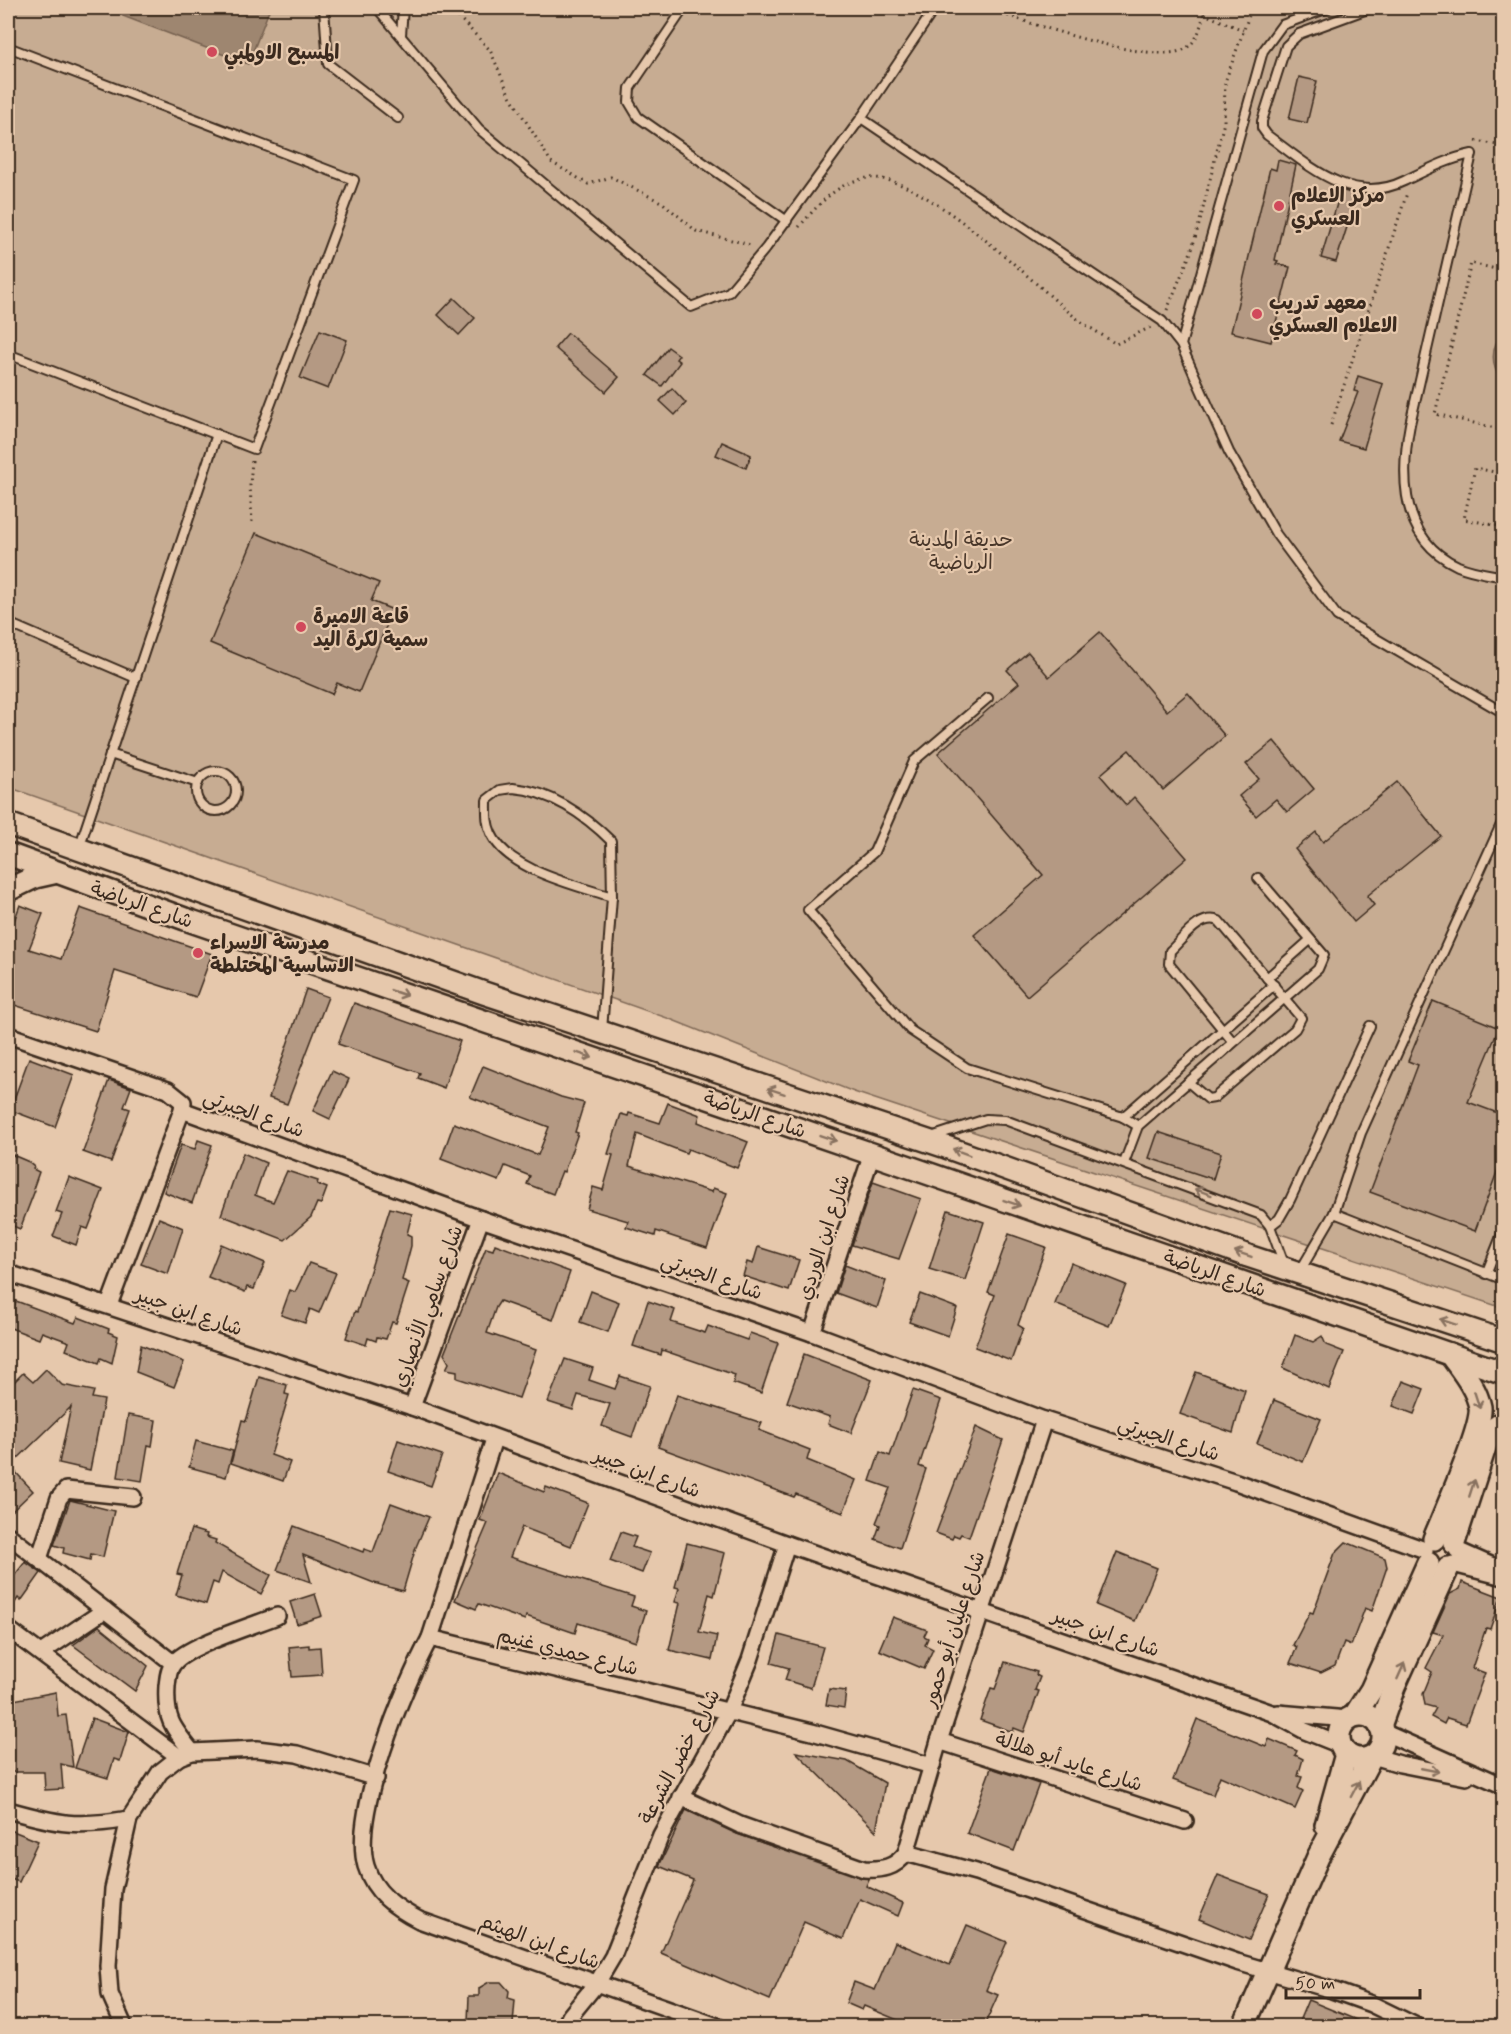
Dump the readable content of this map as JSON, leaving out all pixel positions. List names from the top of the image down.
{
  "streets": {
    "main road": ["شارع الرياضة"],
    "street": [
      "شارع الجبرتي",
      "شارع ابن الوردي",
      "شارع سامي الأنصاري",
      "شارع ابن جبير",
      "شارع عليان أبو حمور",
      "شارع حمدي غنيم",
      "شارع خضر الشرعة",
      "شارع عايد أبو هلالة",
      "شارع ابن الهيثم"
    ]
  },
  "crossings": [
    ["شارع الرياضة", "شارع ابن الوردي"],
    ["شارع الجبرتي", "شارع ابن الوردي"],
    ["شارع الجبرتي", "شارع سامي الأنصاري"],
    ["شارع الجبرتي", "شارع ابن جبير"],
    ["شارع الجبرتي", "شارع عليان أبو حمور"],
    ["شارع سامي الأنصاري", "شارع ابن جبير"],
    ["شارع ابن جبير", "شارع عليان أبو حمور"],
    ["شارع ابن جبير", "شارع خضر الشرعة"],
    ["شارع عليان أبو حمور", "شارع حمدي غنيم"],
    ["شارع عليان أبو حمور", "شارع عايد أبو هلالة"],
    ["شارع حمدي غنيم", "شارع خضر الشرعة"],
    ["شارع خضر الشرعة", "شارع ابن الهيثم"]
  ],
  "parks": ["حديقة المدينة الرياضية"],
  "places": [
    "المسبح الاولمبي",
    "مركز الاعلام العسكري",
    "معهد تدريب الاعلام العسكري",
    "قاعة الاميرة سمية لكرة اليد",
    "مدرسة الاسراء الاساسية المختلطة"
  ],
  "scale_bar": "50 m"
}
